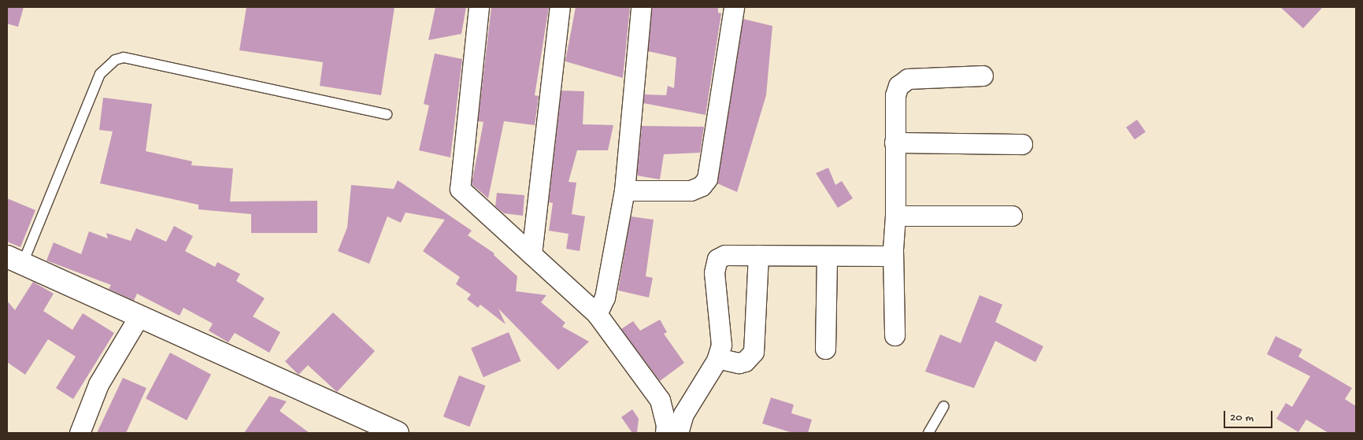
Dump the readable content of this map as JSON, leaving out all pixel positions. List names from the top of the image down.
{
  "scale_bar": "20 m"
}
